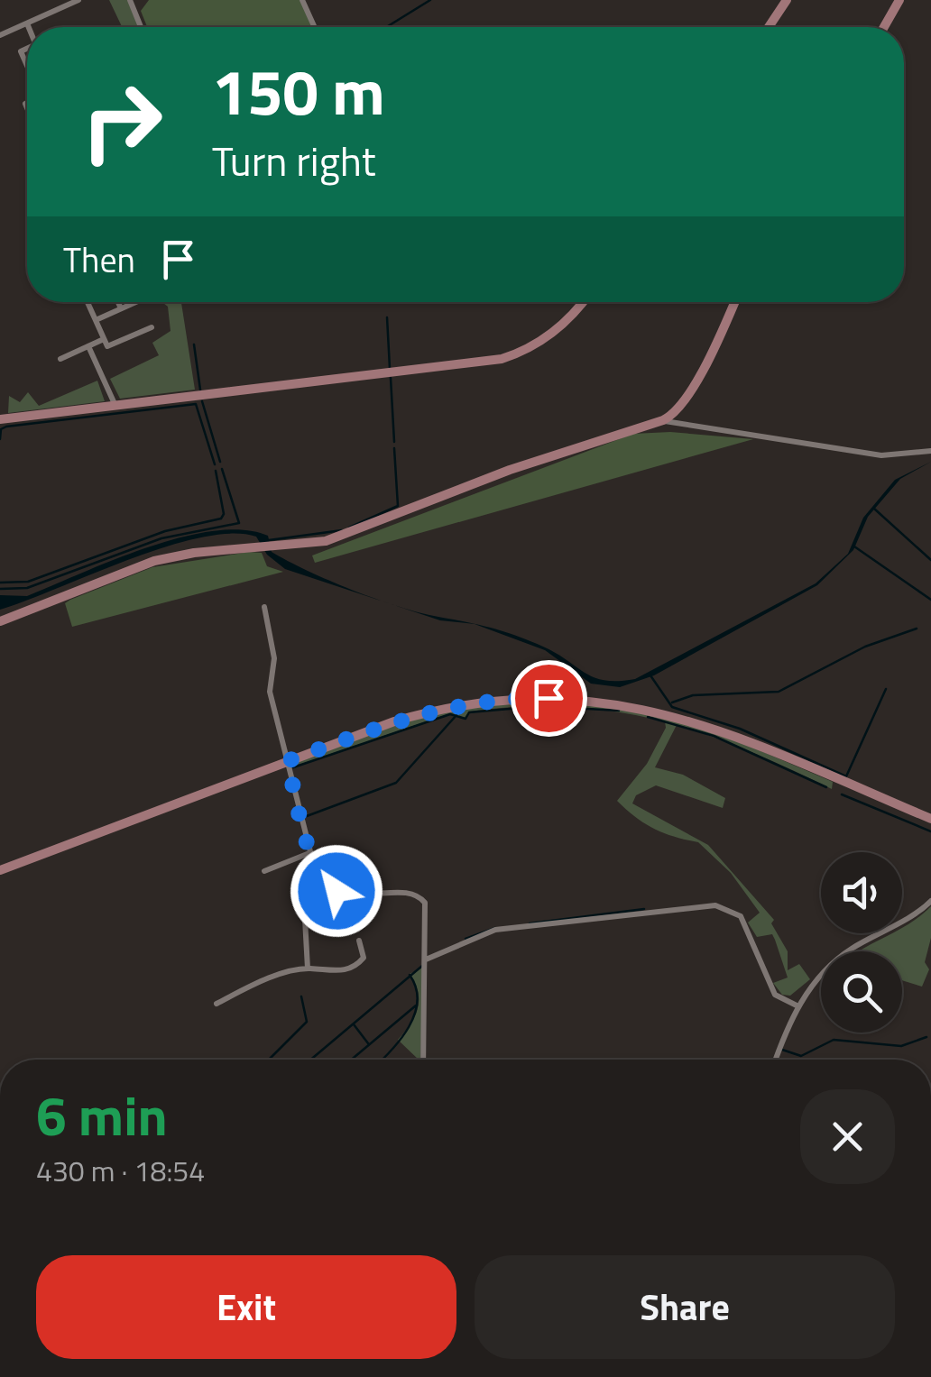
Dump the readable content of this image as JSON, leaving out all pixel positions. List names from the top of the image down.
{
  "page": {
    "turn": ["150 m", "Turn right"],
    "then": "Then",
    "heading": ["6 min", "430 m · 18:54"],
    "buttons": ["Exit", "Share"]
  }
}
